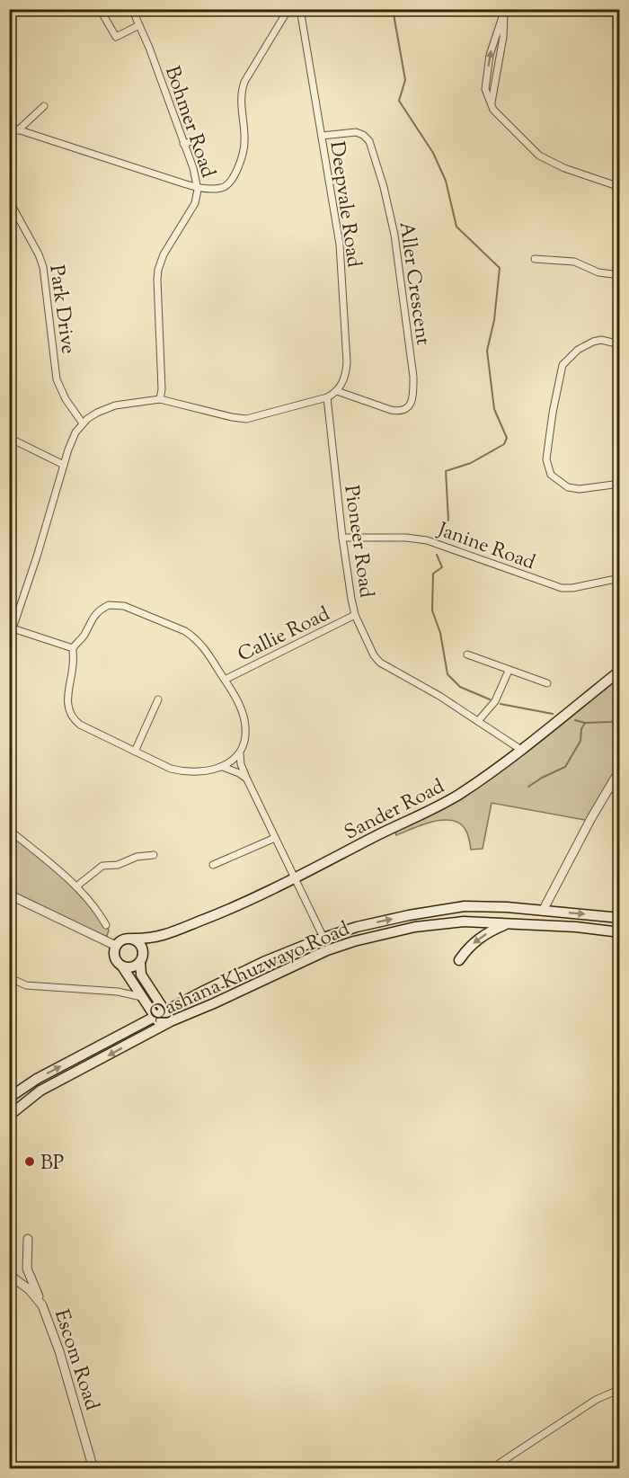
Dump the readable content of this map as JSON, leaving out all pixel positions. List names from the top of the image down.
{
  "streets": {
    "main road": ["Sander Road", "Qashana Khuzwayo Road"],
    "street": [
      "Bohmer Road",
      "Deepvale Road",
      "Aller Crescent",
      "Park Drive",
      "Pioneer Road",
      "Janine Road",
      "Callie Road",
      "Escom Road"
    ]
  },
  "crossings": [
    ["Deepvale Road", "Aller Crescent"],
    ["Pioneer Road", "Janine Road"],
    ["Pioneer Road", "Callie Road"],
    ["Pioneer Road", "Sander Road"]
  ],
  "places": ["BP"]
}
